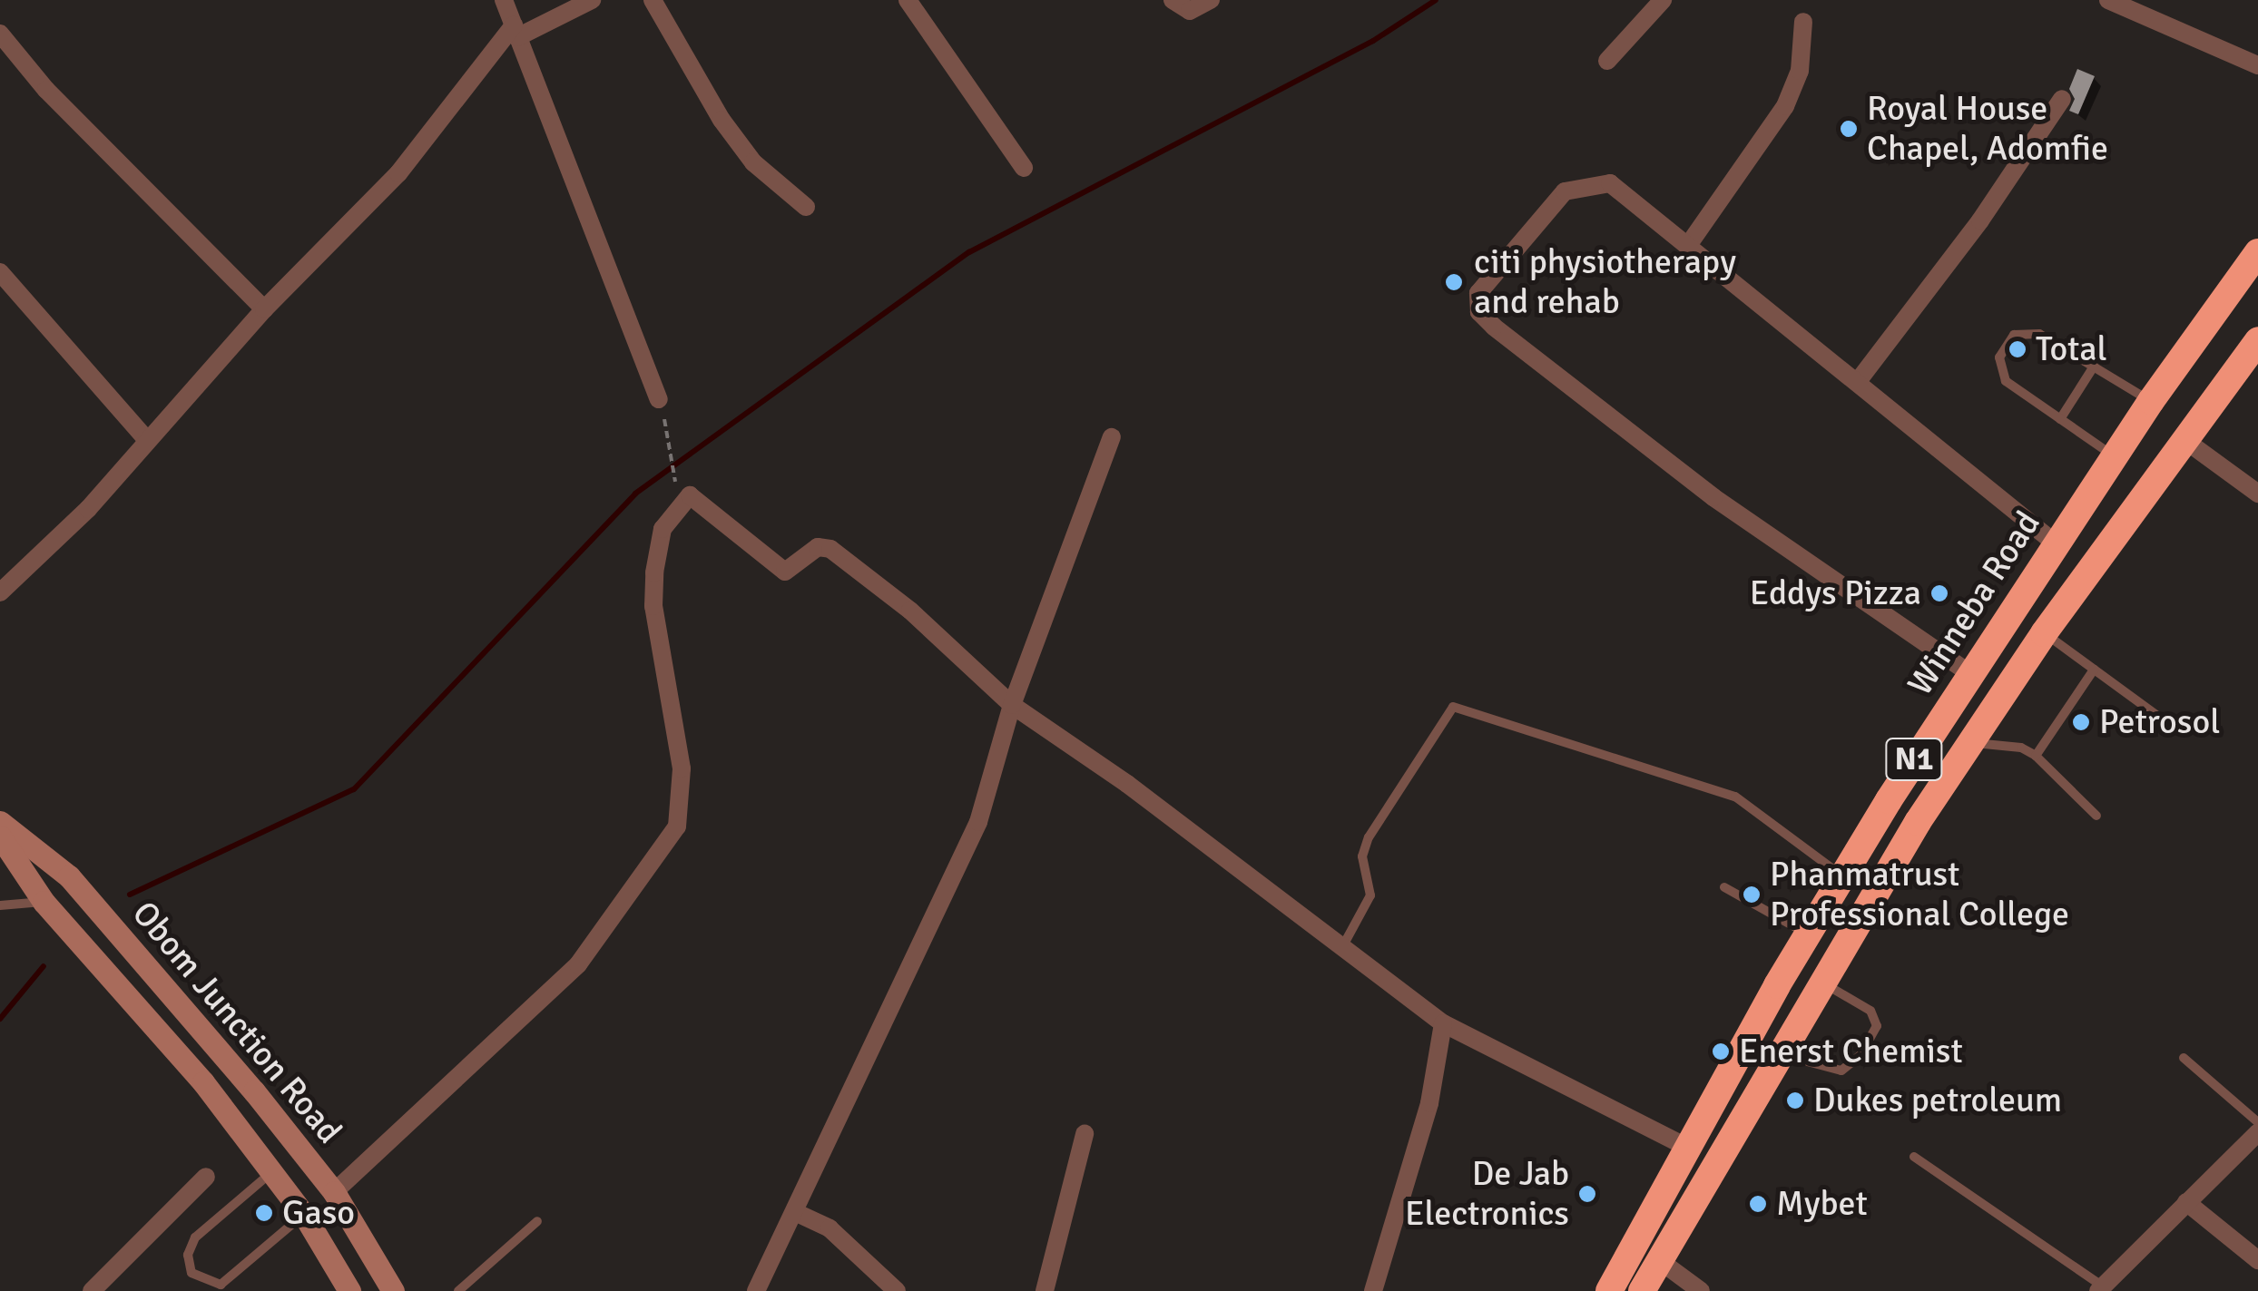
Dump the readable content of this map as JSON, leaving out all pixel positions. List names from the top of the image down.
{
  "streets": {
    "highway": ["Winneba Road", "N1"],
    "main road": ["Obom Junction Road"]
  },
  "places": [
    "Royal House Chapel, Adomfie",
    "citi physiotherapy and rehab",
    "Total",
    "Eddys Pizza",
    "Petrosol",
    "Phanmatrust Professional College",
    "Enerst Chemist",
    "Dukes petroleum",
    "De Jab Electronics",
    "Mybet",
    "Gaso"
  ]
}
